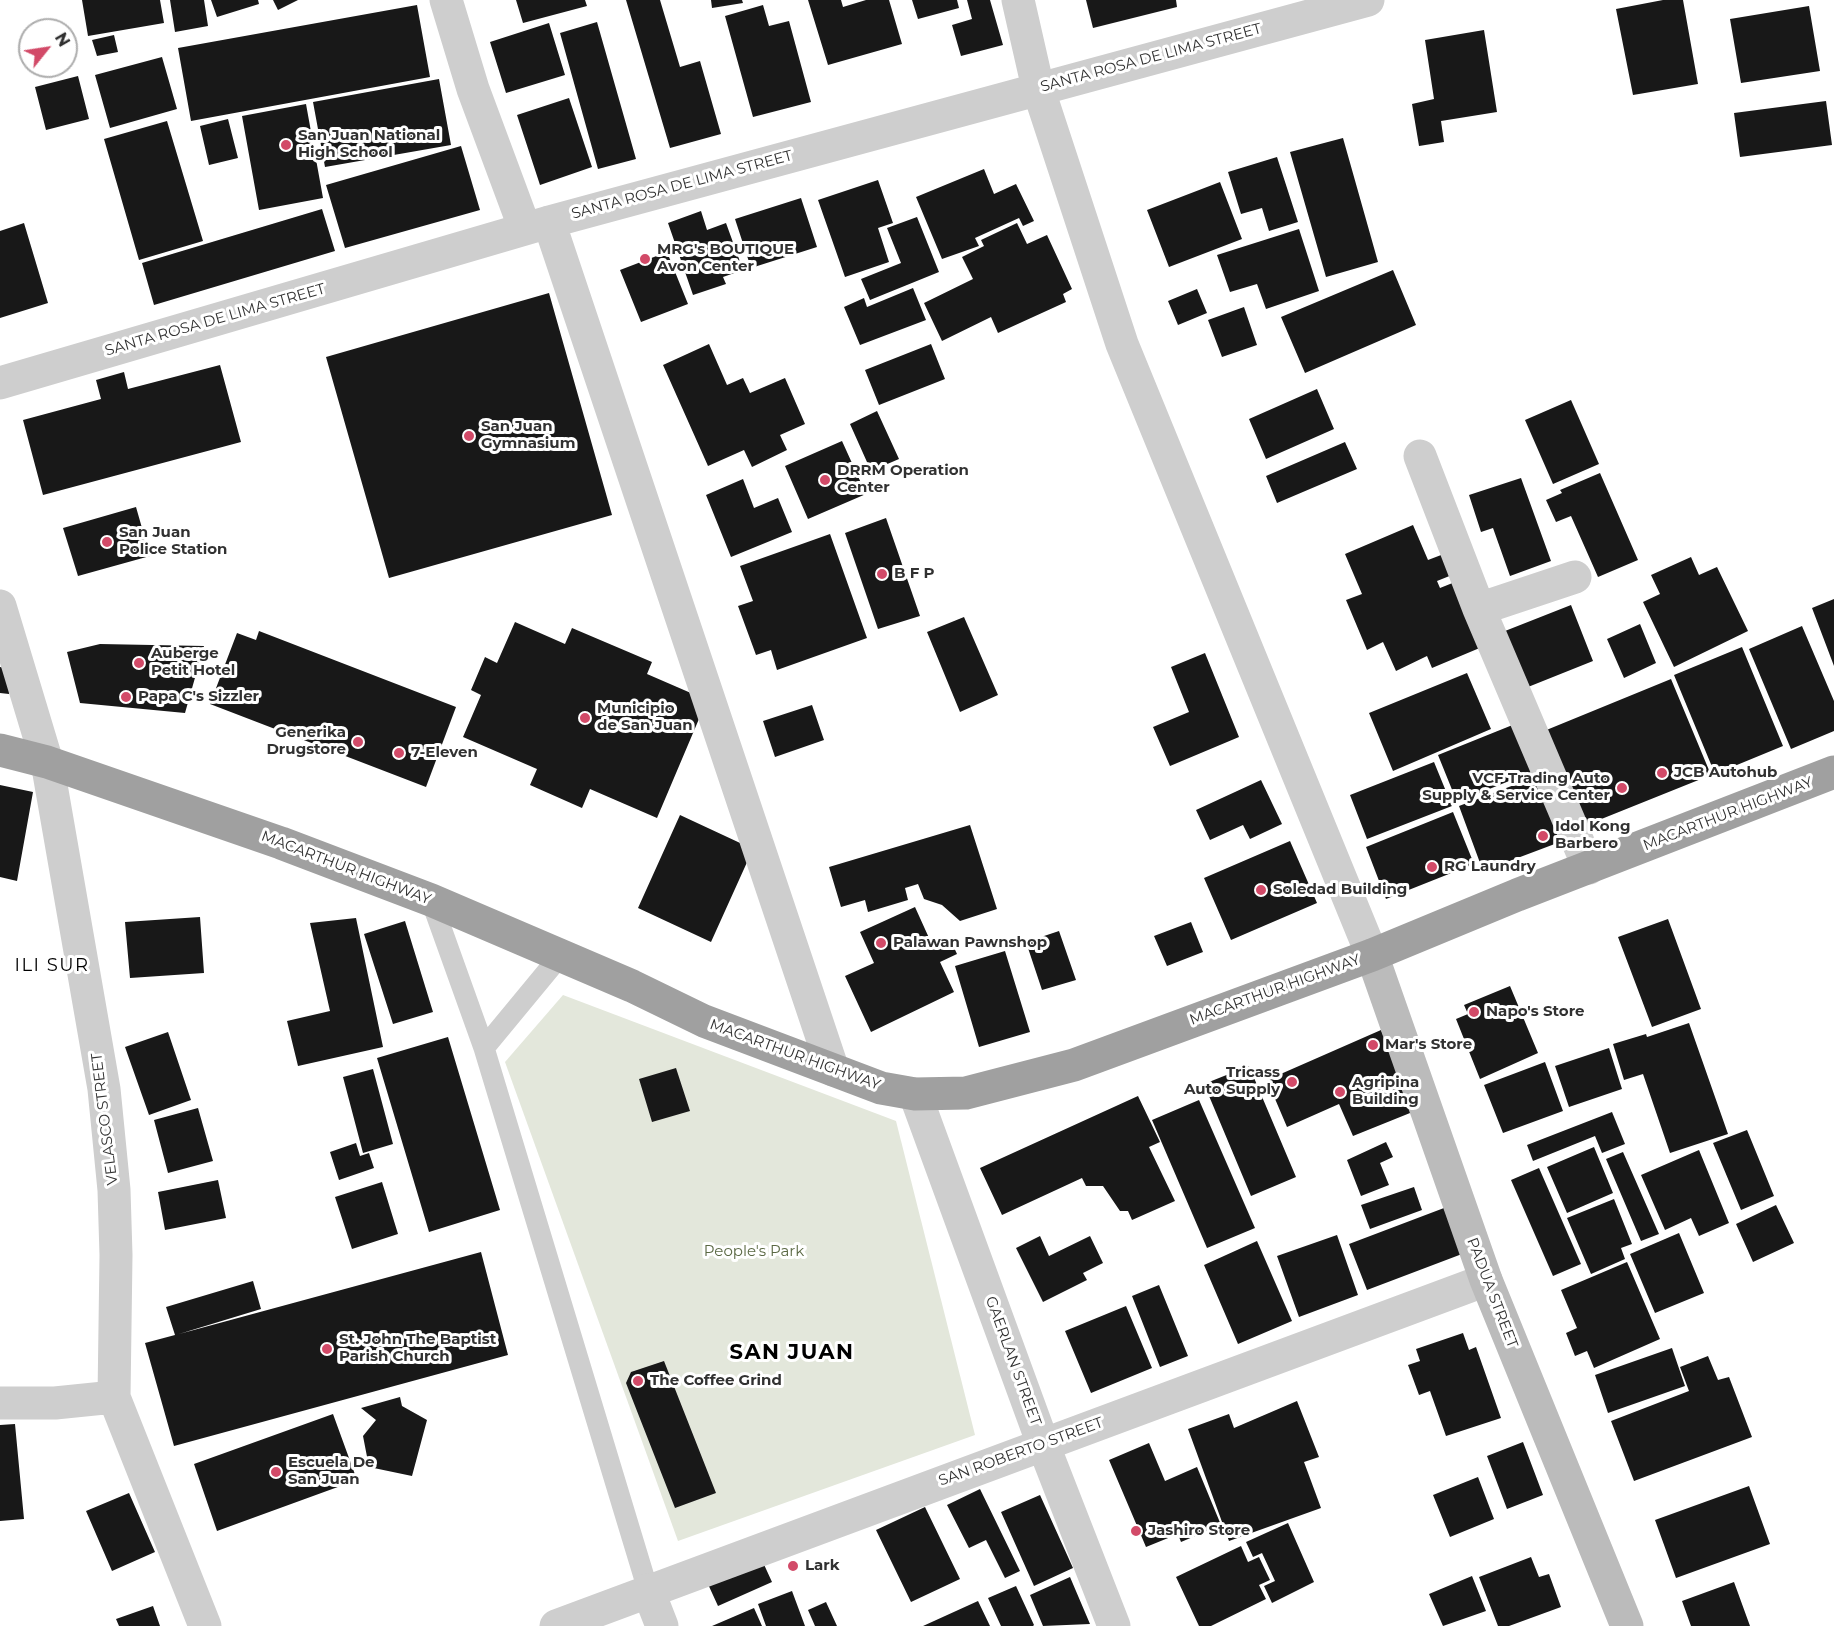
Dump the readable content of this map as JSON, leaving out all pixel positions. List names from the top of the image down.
{
  "streets": {
    "highway": ["MACARTHUR HIGHWAY"],
    "main road": ["PADUA STREET"],
    "street": [
      "SANTA ROSA DE LIMA STREET",
      "VELASCO STREET",
      "GAERLAN STREET",
      "SAN ROBERTO STREET"
    ]
  },
  "crossings": [
    ["MACARTHUR HIGHWAY", "VELASCO STREET"],
    ["MACARTHUR HIGHWAY", "PADUA STREET"],
    ["MACARTHUR HIGHWAY", "GAERLAN STREET"],
    ["PADUA STREET", "SAN ROBERTO STREET"],
    ["GAERLAN STREET", "SAN ROBERTO STREET"]
  ],
  "districts": ["ILI SUR", "SAN JUAN"],
  "parks": ["People's Park"],
  "places": [
    "San Juan National High School",
    "MRG's BOUTIQUE Avon Center",
    "San Juan Gymnasium",
    "DRRM Operation Center",
    "San Juan Police Station",
    "B F P",
    "Auberge Petit Hotel",
    "Papa C's Sizzler",
    "Municipio de San Juan",
    "Generika Drugstore",
    "7-Eleven",
    "JCB Autohub",
    "VCF Trading Auto Supply & Service Center",
    "Idol Kong Barbero",
    "RG Laundry",
    "Soledad Building",
    "Palawan Pawnshop",
    "Napo's Store",
    "Mar's Store",
    "Tricass Auto Supply",
    "Agripina Building",
    "St. John The Baptist Parish Church",
    "The Coffee Grind",
    "Escuela De San Juan",
    "Jashiro Store",
    "Lark"
  ],
  "north": "top right"
}
